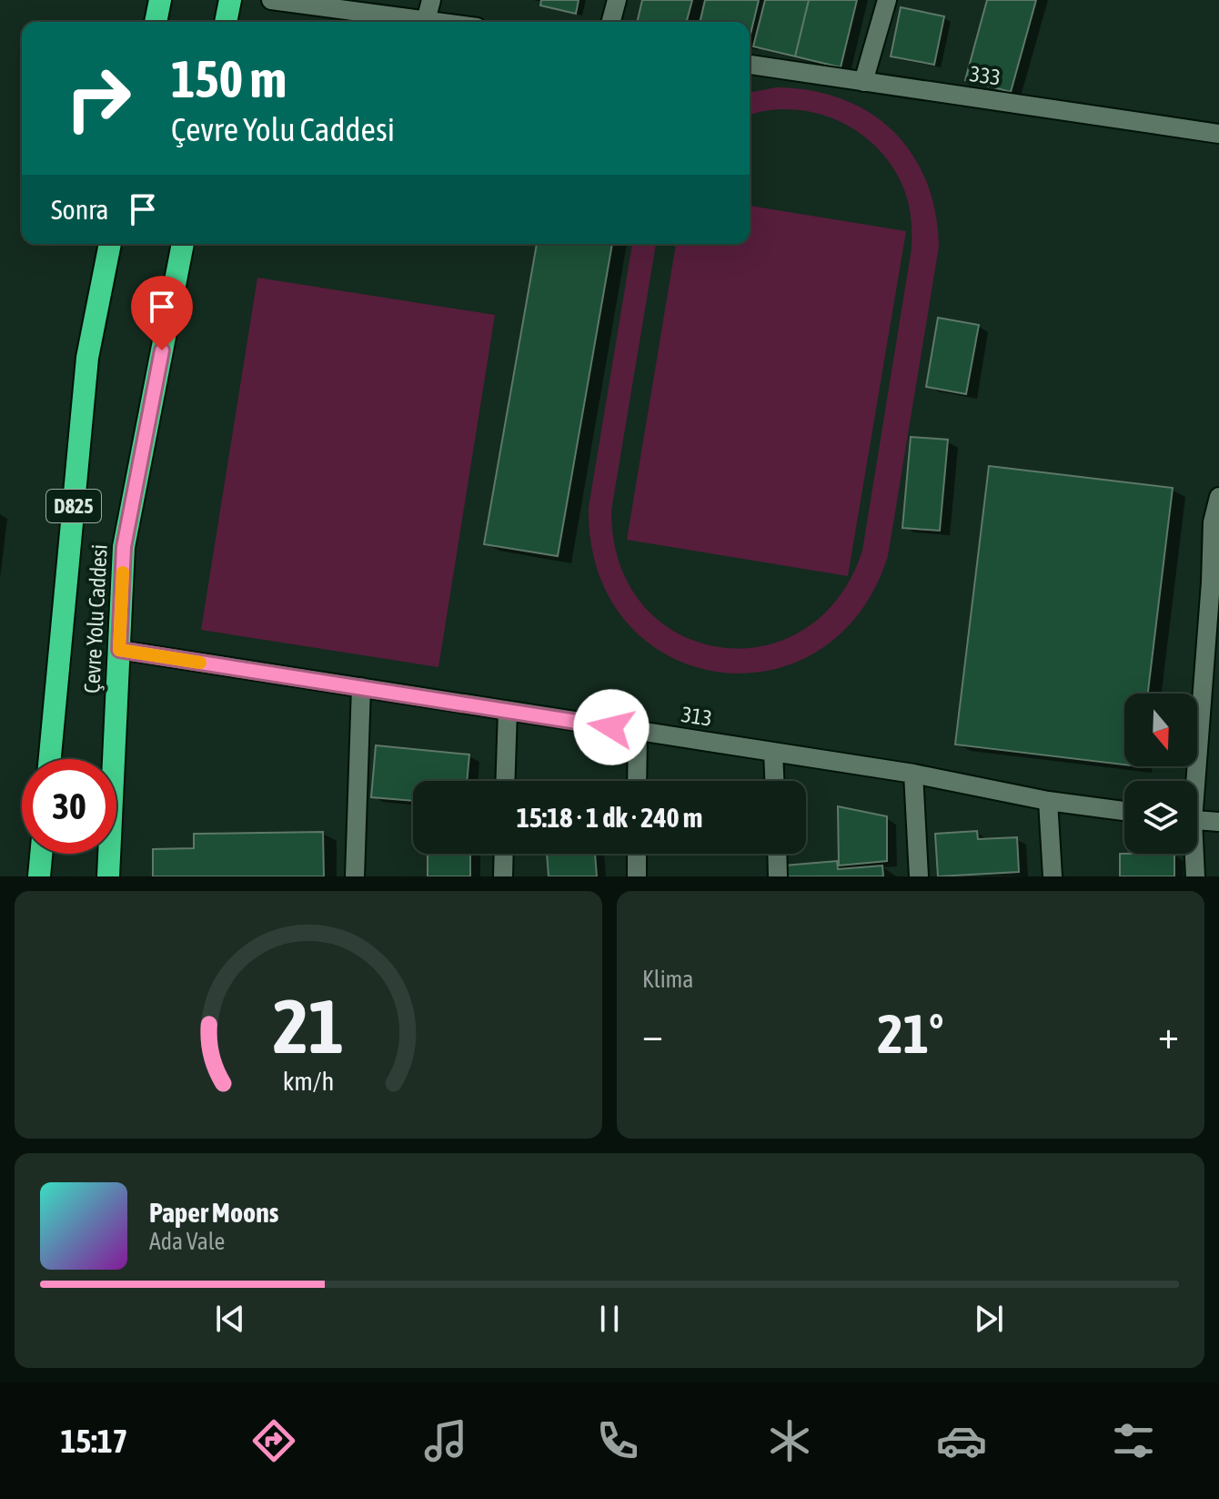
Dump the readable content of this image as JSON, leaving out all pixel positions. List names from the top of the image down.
{
  "streets": {
    "highway": ["D825", "Çevre Yolu Caddesi"],
    "street": ["333", "313"]
  },
  "crossings": [
    ["Çevre Yolu Caddesi", "313"]
  ],
  "north": "bottom",
  "page": {
    "turn": ["150 m", "Çevre Yolu Caddesi"],
    "then": "Sonra",
    "limit": "30",
    "trip": "15:18 · 1 dk · 240 m",
    "tile": "Klima",
    "heat": ["−", "21°", "+"],
    "song": ["Paper Moons", "Ada Vale"],
    "tabs": "15:17",
    "gauge": ["21", "km/h"]
  }
}
